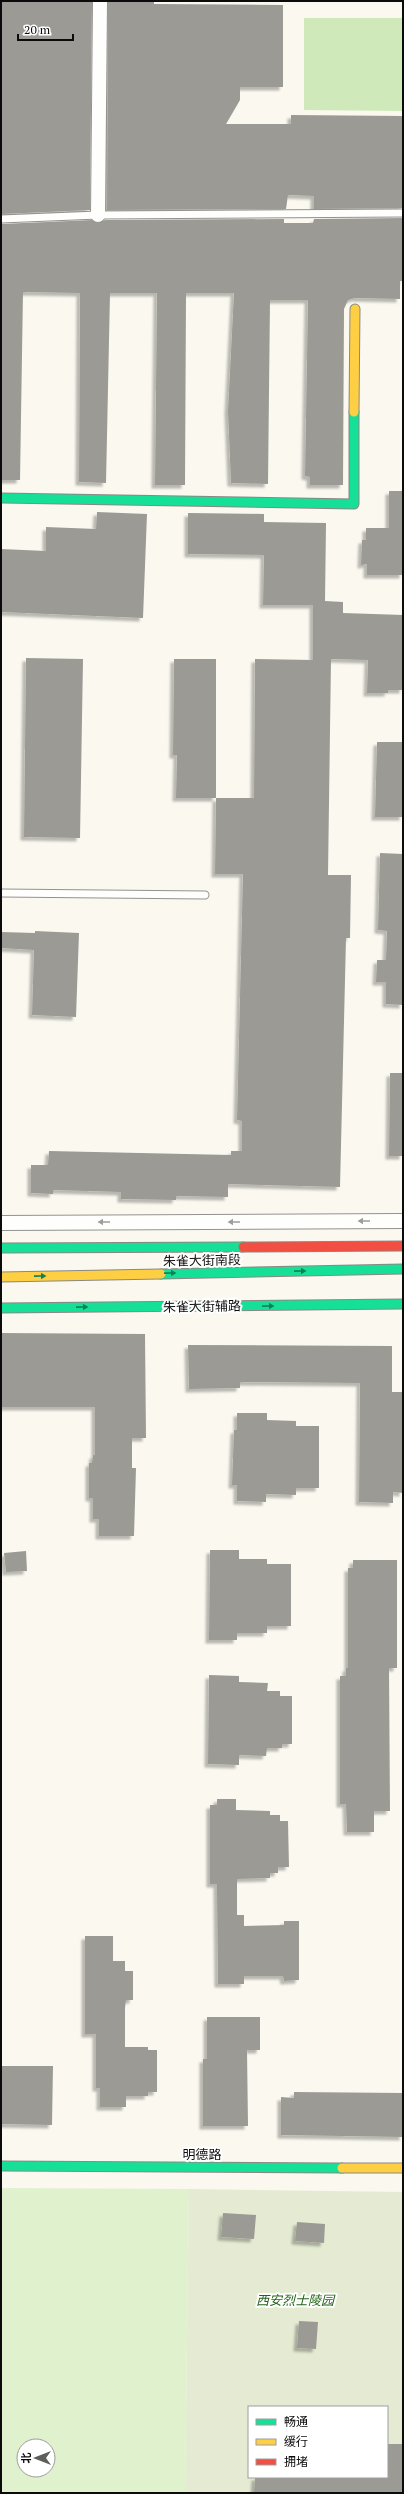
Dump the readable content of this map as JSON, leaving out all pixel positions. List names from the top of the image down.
{
  "streets": {
    "street": ["朱雀大街南段", "朱雀大街辅路", "明德路"]
  },
  "one_way": ["朱雀大街辅路"],
  "parks": ["西安烈士陵园"],
  "legend": ["畅通", "缓行", "拥堵"],
  "scale_bar": "20 m",
  "north": "left"
}
